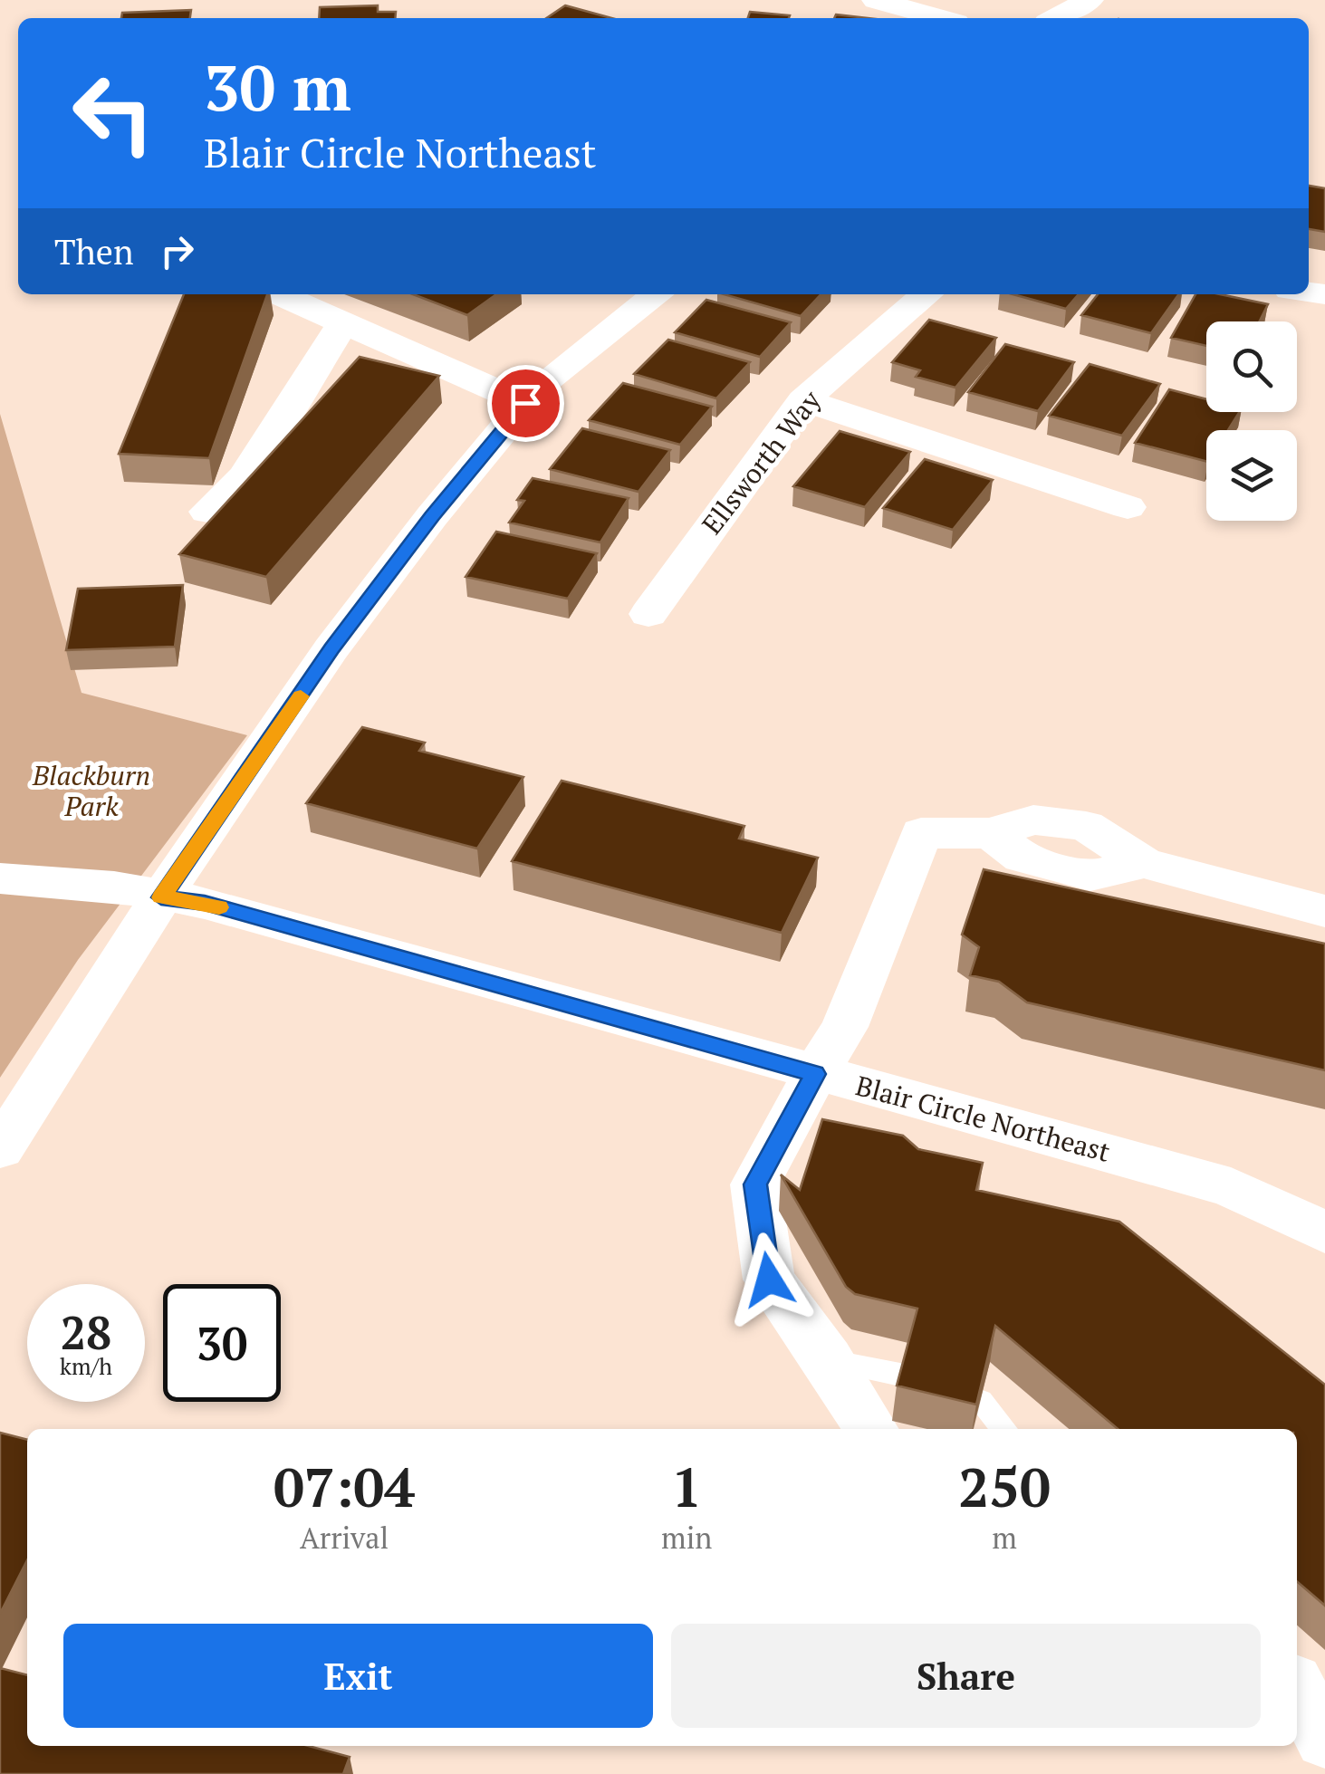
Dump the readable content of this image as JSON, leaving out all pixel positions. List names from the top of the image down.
{
  "streets": {
    "street": ["Ellsworth Way", "Blair Circle Northeast"]
  },
  "parks": ["Blackburn Park"],
  "page": {
    "turn": ["30 m", "Blair Circle Northeast"],
    "then": "Then",
    "speed": "28 km/h",
    "limit": "30",
    "eta": [
      "07:04",
      "Arrival",
      "1",
      "min",
      "250",
      "m"
    ],
    "buttons": ["Exit", "Share"]
  }
}
